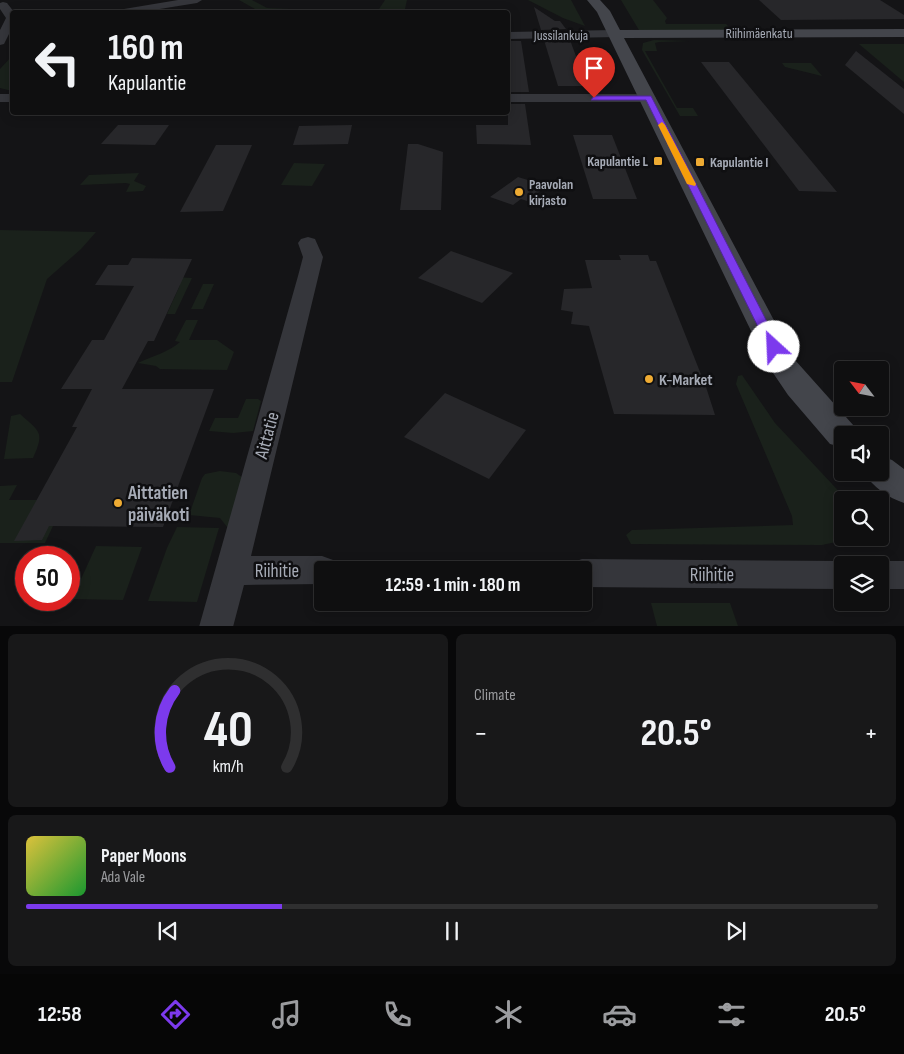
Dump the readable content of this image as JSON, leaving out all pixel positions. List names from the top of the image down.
{
  "streets": {
    "main road": ["Riihimäenkatu"],
    "street": ["Jussilankuja", "Aittatie", "Riihitie"]
  },
  "crossings": [
    ["Riihimäenkatu", "Jussilankuja"],
    ["Aittatie", "Riihitie"]
  ],
  "places": {
    "transit": ["Kapulantie L", "Kapulantie I"],
    "other": ["Paavolan kirjasto", "K-Market", "Aittatien päiväkoti"]
  },
  "north": "top left",
  "page": {
    "turn": ["160 m", "Kapulantie"],
    "limit": "50",
    "trip": "12:59 · 1 min · 180 m",
    "tile": "Climate",
    "heat": ["−", "20.5°", "+"],
    "song": ["Paper Moons", "Ada Vale"],
    "tabs": ["12:58", "20.5°"],
    "gauge": ["40", "km/h"]
  }
}
